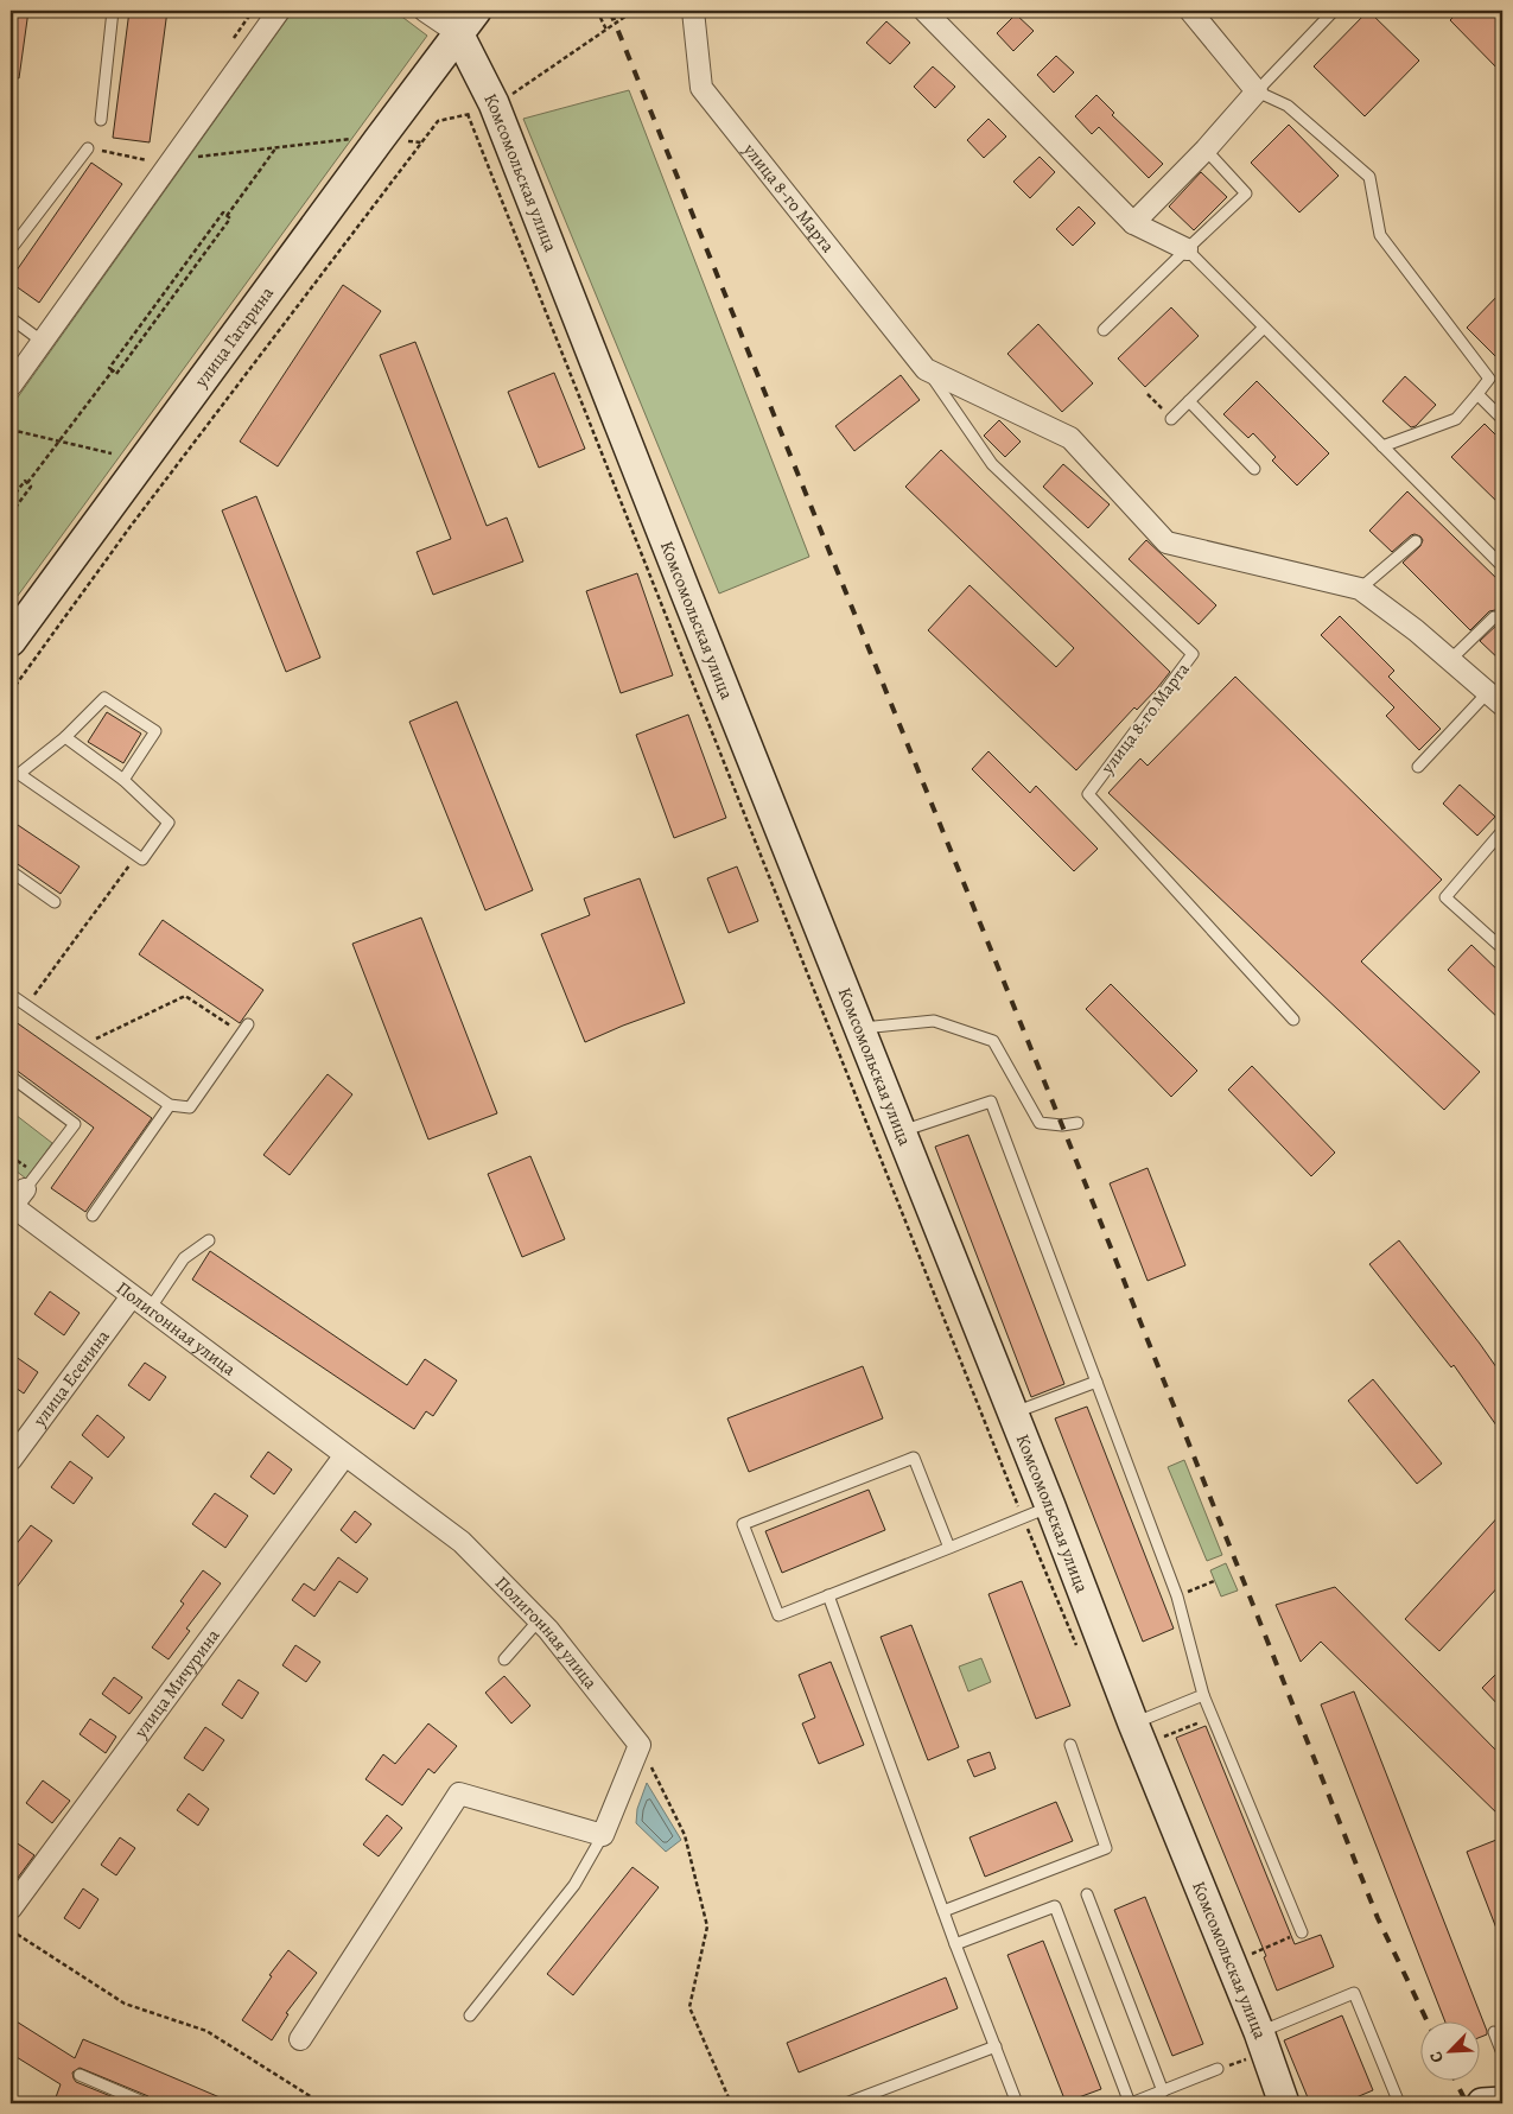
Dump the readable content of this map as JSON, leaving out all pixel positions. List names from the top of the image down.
{
  "streets": {
    "street": [
      "Комсомольская улица",
      "улица 8-го Марта",
      "улица Гагарина",
      "Полигонная улица",
      "улица Есенина",
      "улица Мичурина"
    ]
  },
  "crossings": [
    ["Комсомольская улица", "улица Гагарина"],
    ["Полигонная улица", "улица Есенина"],
    ["Полигонная улица", "улица Мичурина"]
  ],
  "north": "bottom left"
}
